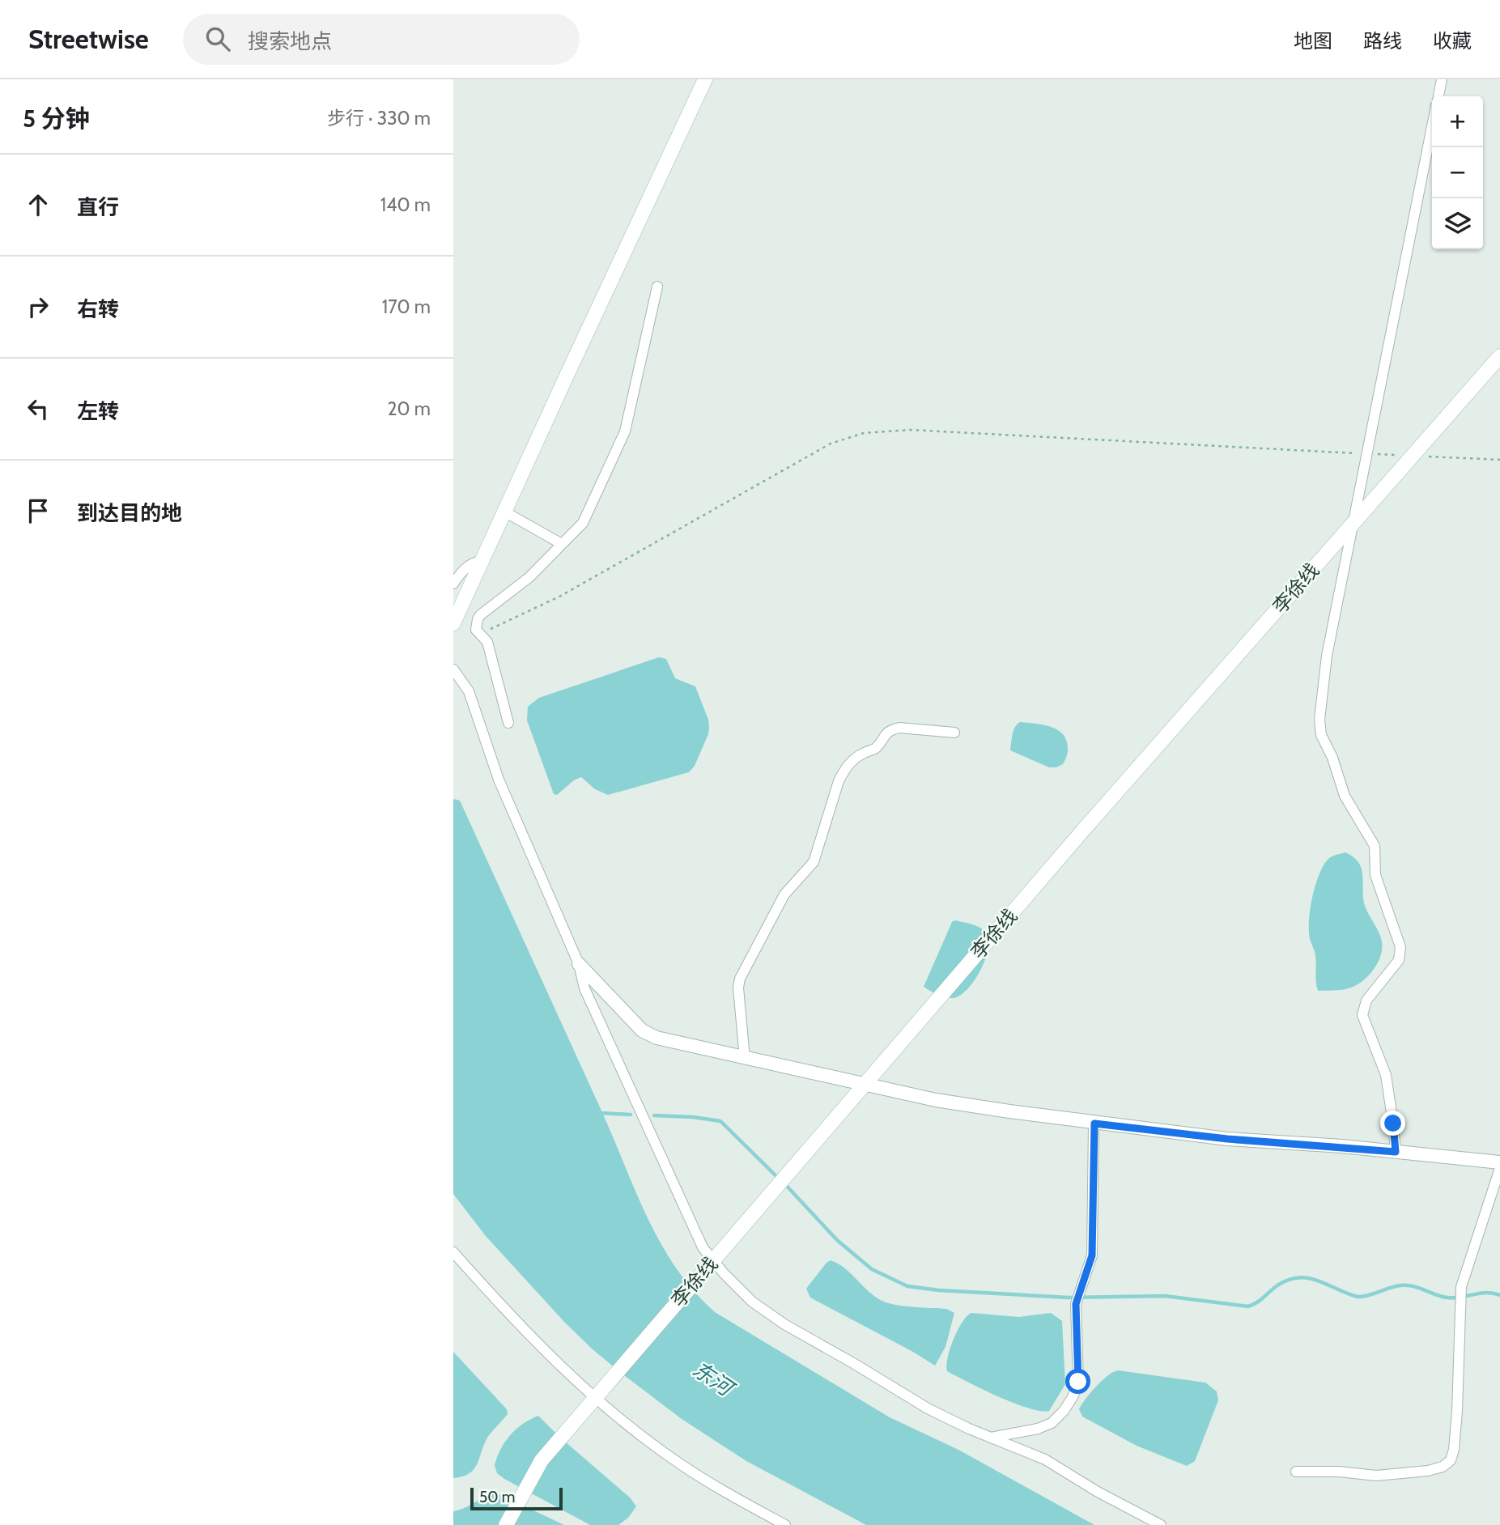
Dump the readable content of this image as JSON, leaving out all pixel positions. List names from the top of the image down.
{
  "streets": {
    "main road": ["李徐线"]
  },
  "water": ["东河"],
  "scale_bar": "50 m",
  "page": {
    "header": "Streetwise",
    "search": "搜索地点",
    "nav": ["地图", "路线", "收藏"],
    "heading": ["5 分钟", "步行 · 330 m"],
    "map_buttons": ["+", "−"],
    "list": [
      ["直行", "140 m"],
      ["右转", "170 m"],
      ["左转", "20 m"],
      "到达目的地"
    ],
    "scale": "50 m"
  }
}
